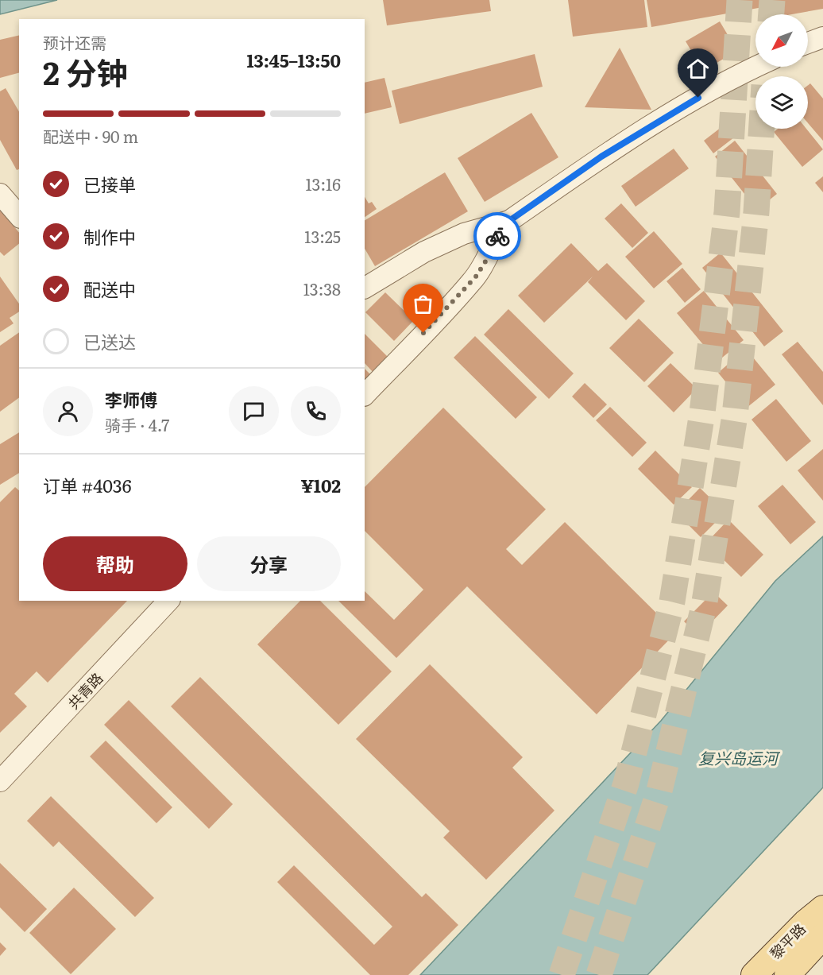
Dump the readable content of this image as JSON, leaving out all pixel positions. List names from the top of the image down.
{
  "streets": {
    "main road": ["黎平路"],
    "street": ["共青路"]
  },
  "water": ["复兴岛运河"],
  "north": "bottom left",
  "page": {
    "heading": ["2 分钟", "预计还需", "13:45–13:50"],
    "panel": [
      "李师傅",
      "骑手 · 4.7",
      "订单 #4036",
      "¥102"
    ],
    "bar": "配送中 · 90 m",
    "list": [
      ["已接单", "13:16"],
      ["制作中", "13:25"],
      ["配送中", "13:38"],
      "已送达"
    ],
    "buttons": ["帮助", "分享"]
  }
}
